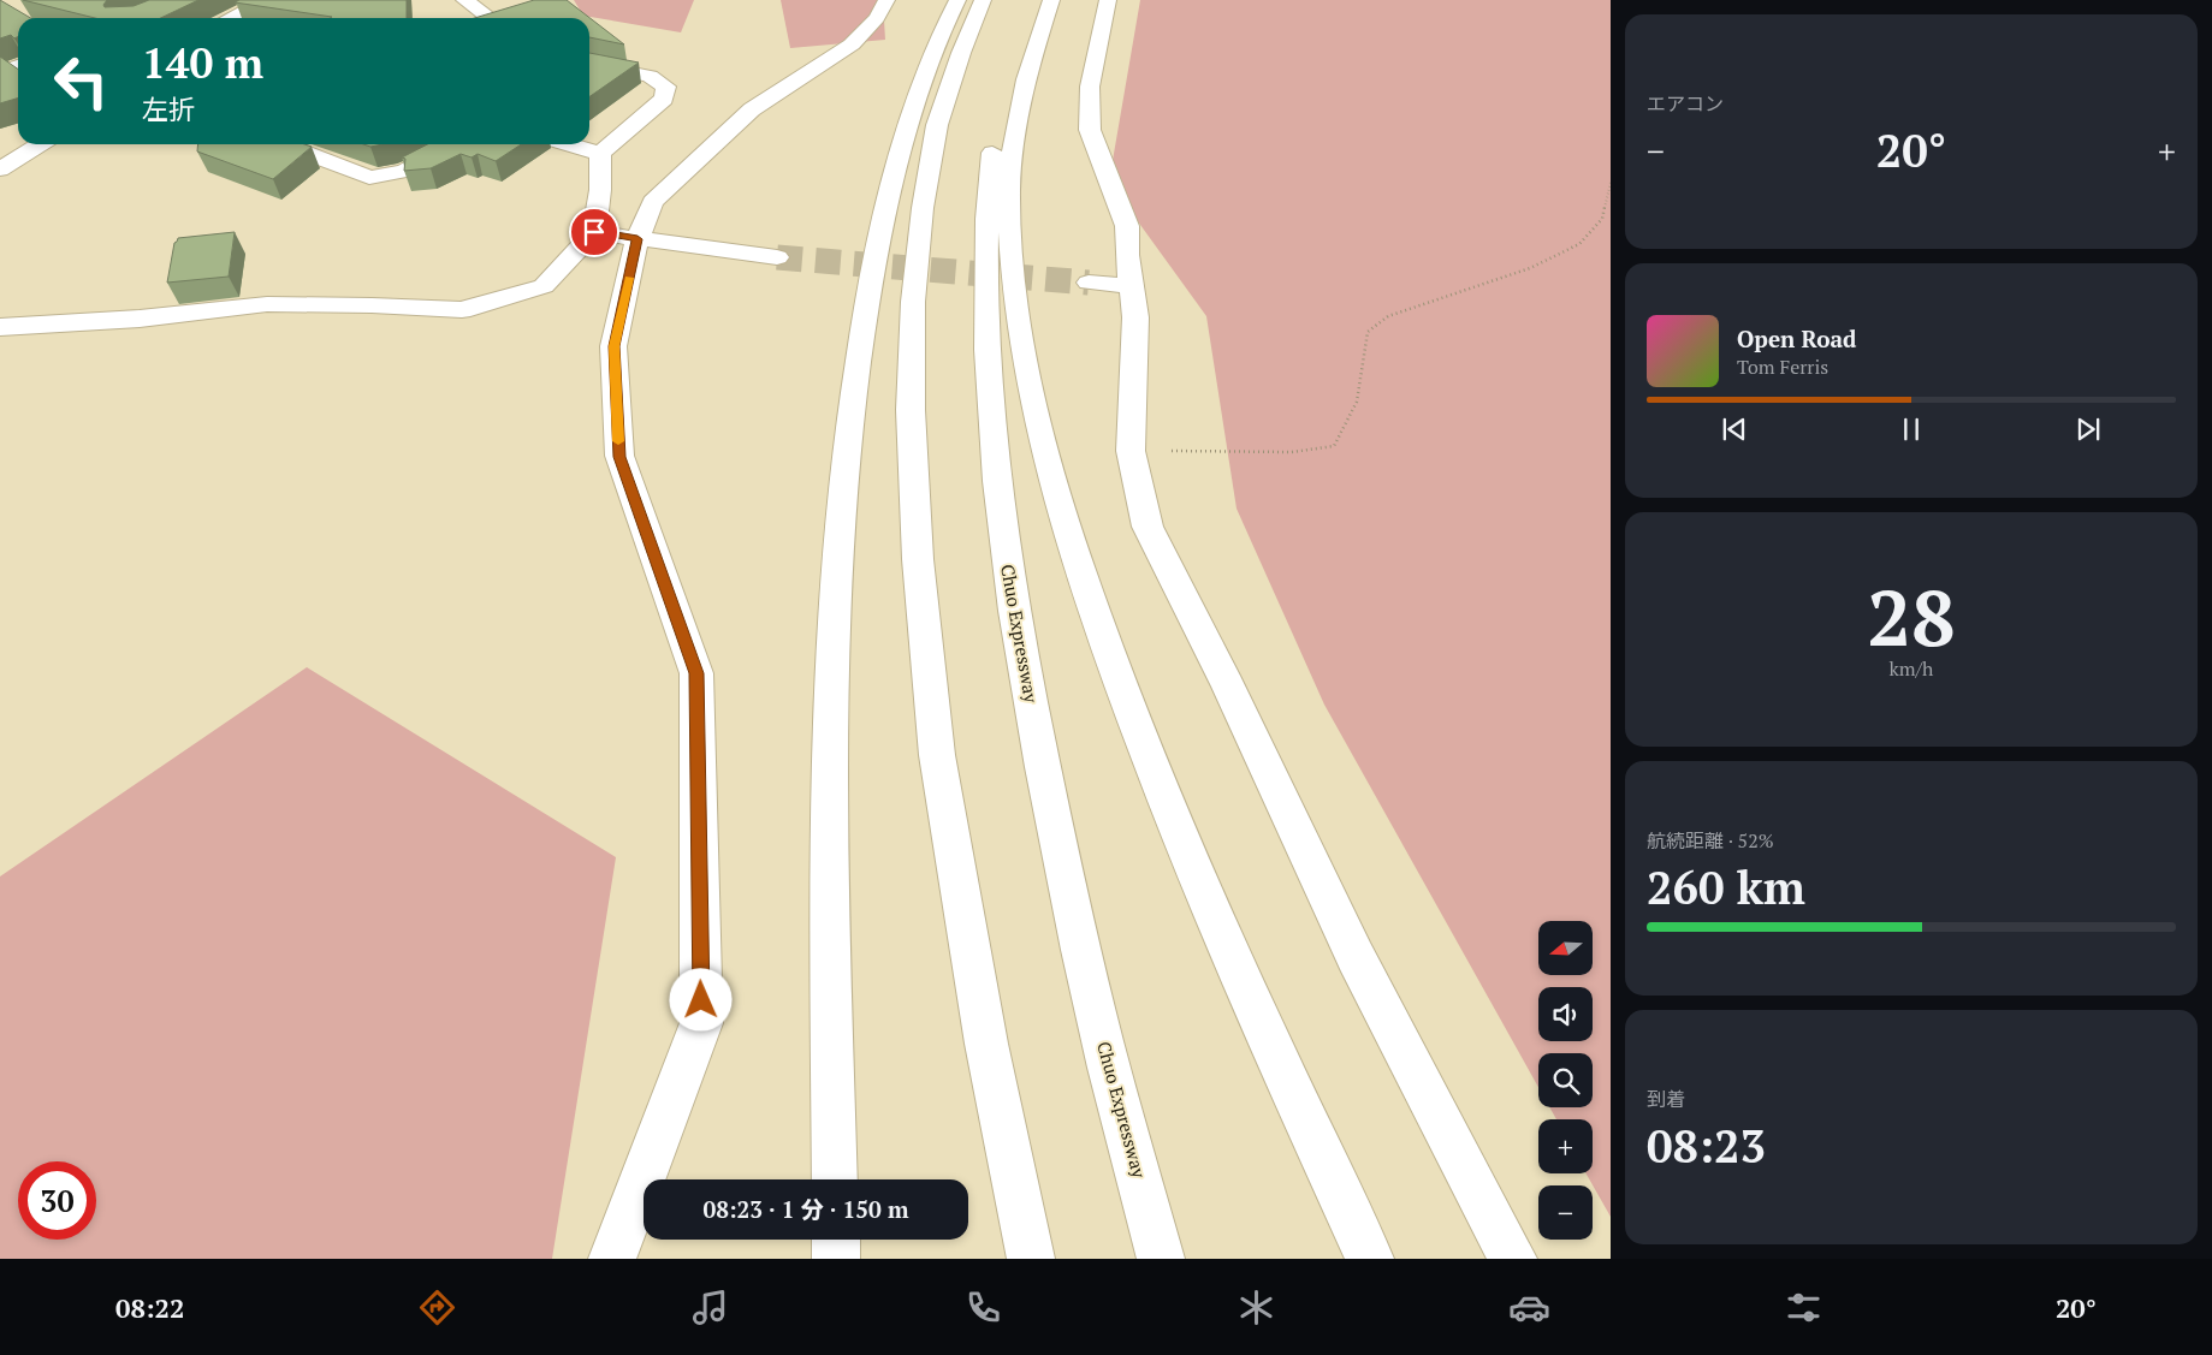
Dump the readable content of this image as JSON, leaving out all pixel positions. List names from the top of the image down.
{
  "streets": {
    "main road": ["Chuo Expressway"]
  },
  "north": "left",
  "page": {
    "tile": [
      "エアコン",
      ["28", "km/h"],
      ["航続距離 · 52%", "260 km"],
      ["到着", "08:23"]
    ],
    "turn": ["140 m", "左折"],
    "heat": ["−", "20°", "+"],
    "song": ["Open Road", "Tom Ferris"],
    "map_buttons": ["+", "−"],
    "limit": "30",
    "trip": "08:23 · 1 分 · 150 m",
    "tabs": ["08:22", "20°"]
  }
}
